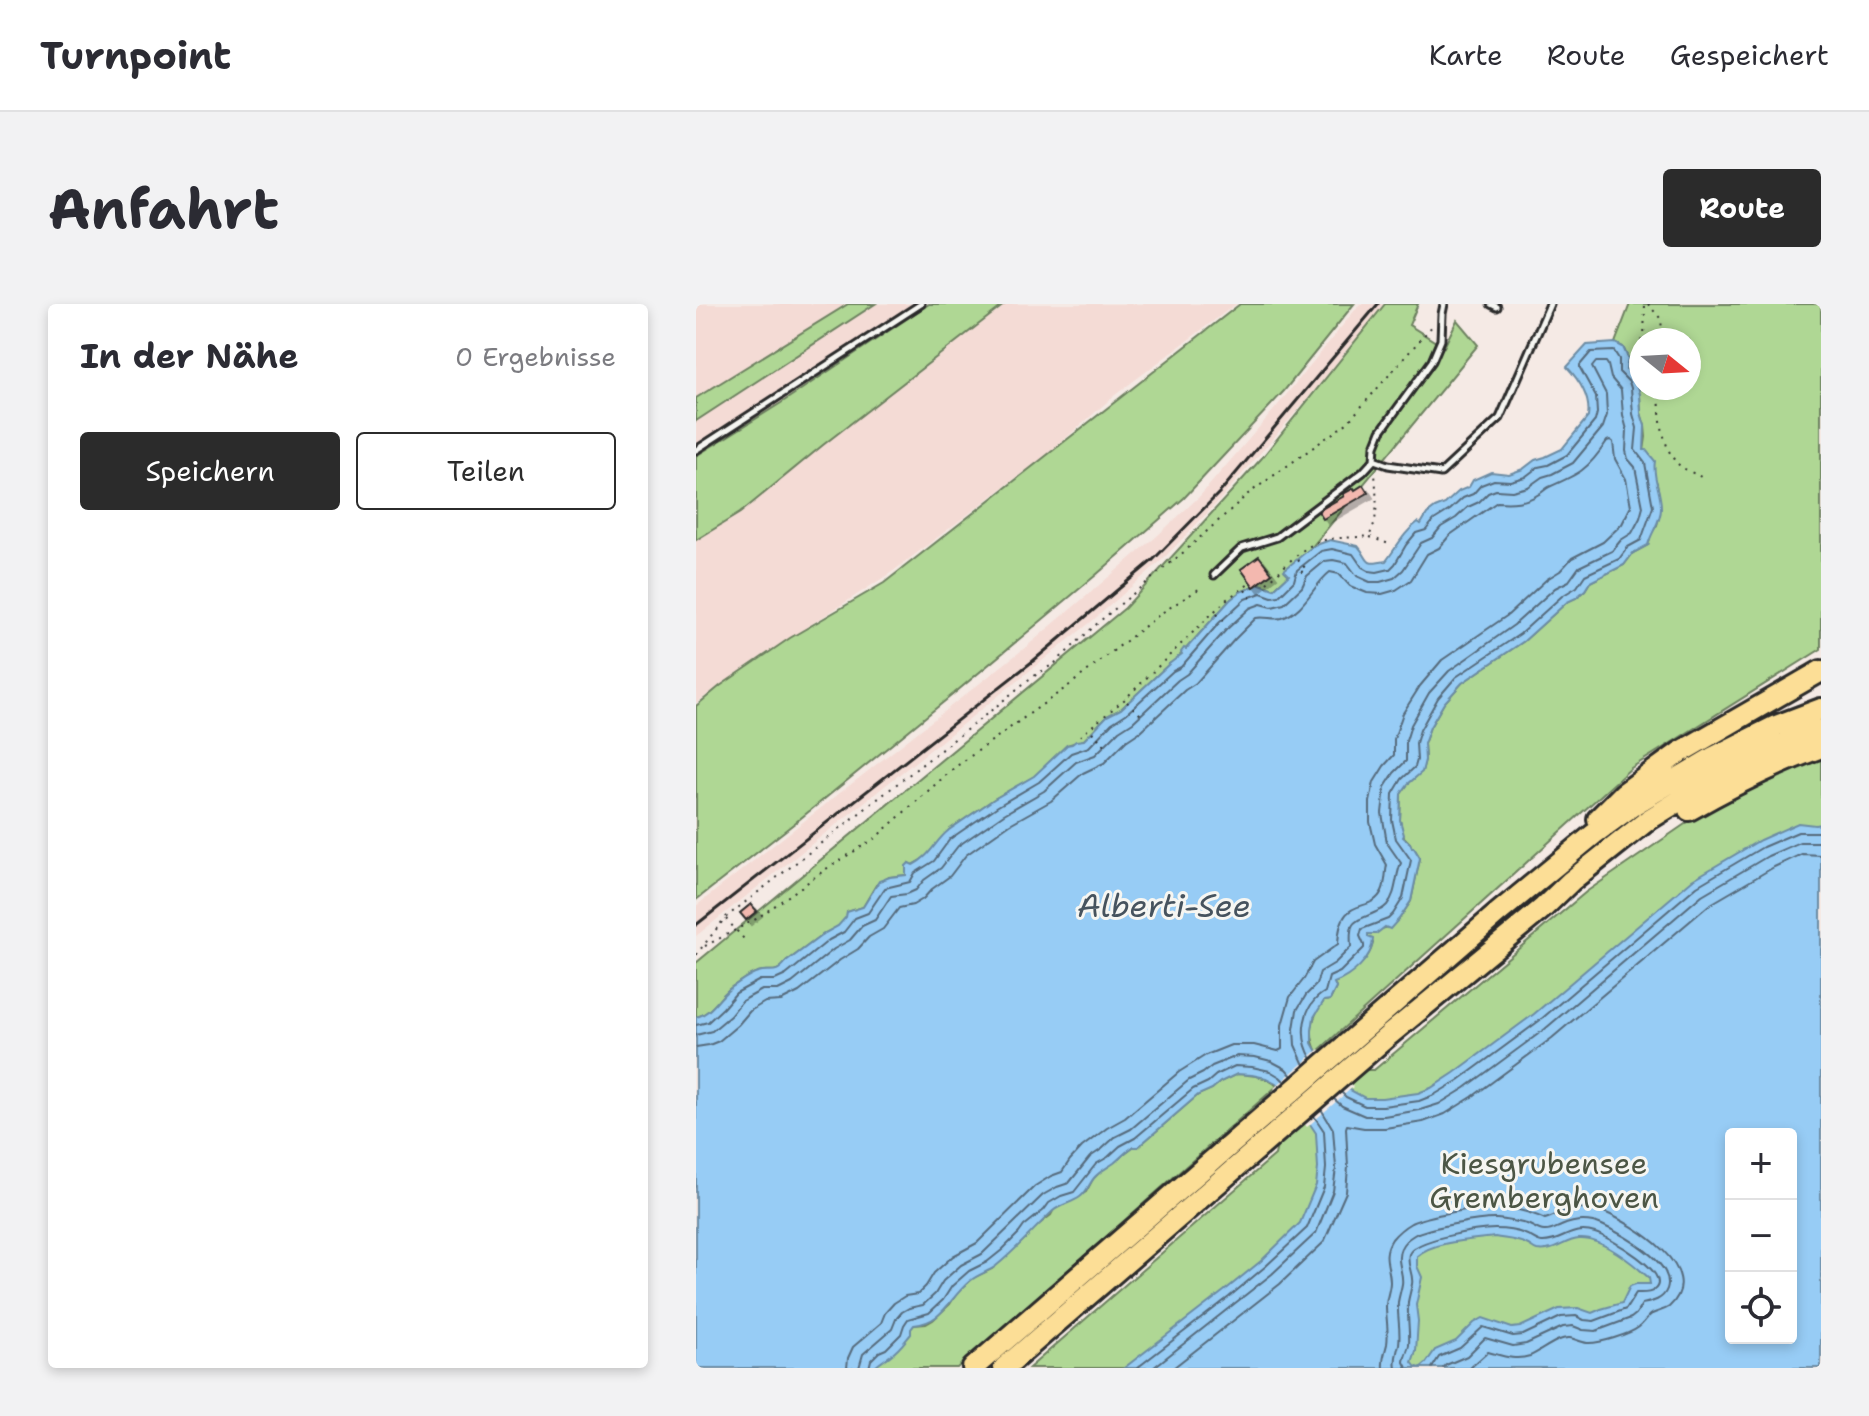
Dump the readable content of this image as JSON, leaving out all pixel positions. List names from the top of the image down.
{
  "water": ["Alberti-See"],
  "parks": ["Kiesgrubensee Gremberghoven"],
  "north": "right",
  "page": {
    "header": "Turnpoint",
    "nav": ["Karte", "Route", "Gespeichert"],
    "buttons": [
      "Route",
      ["Speichern", "Teilen"]
    ],
    "title": "Anfahrt",
    "heading": ["In der Nähe", "0 Ergebnisse"],
    "map_buttons": ["+", "−"]
  }
}
